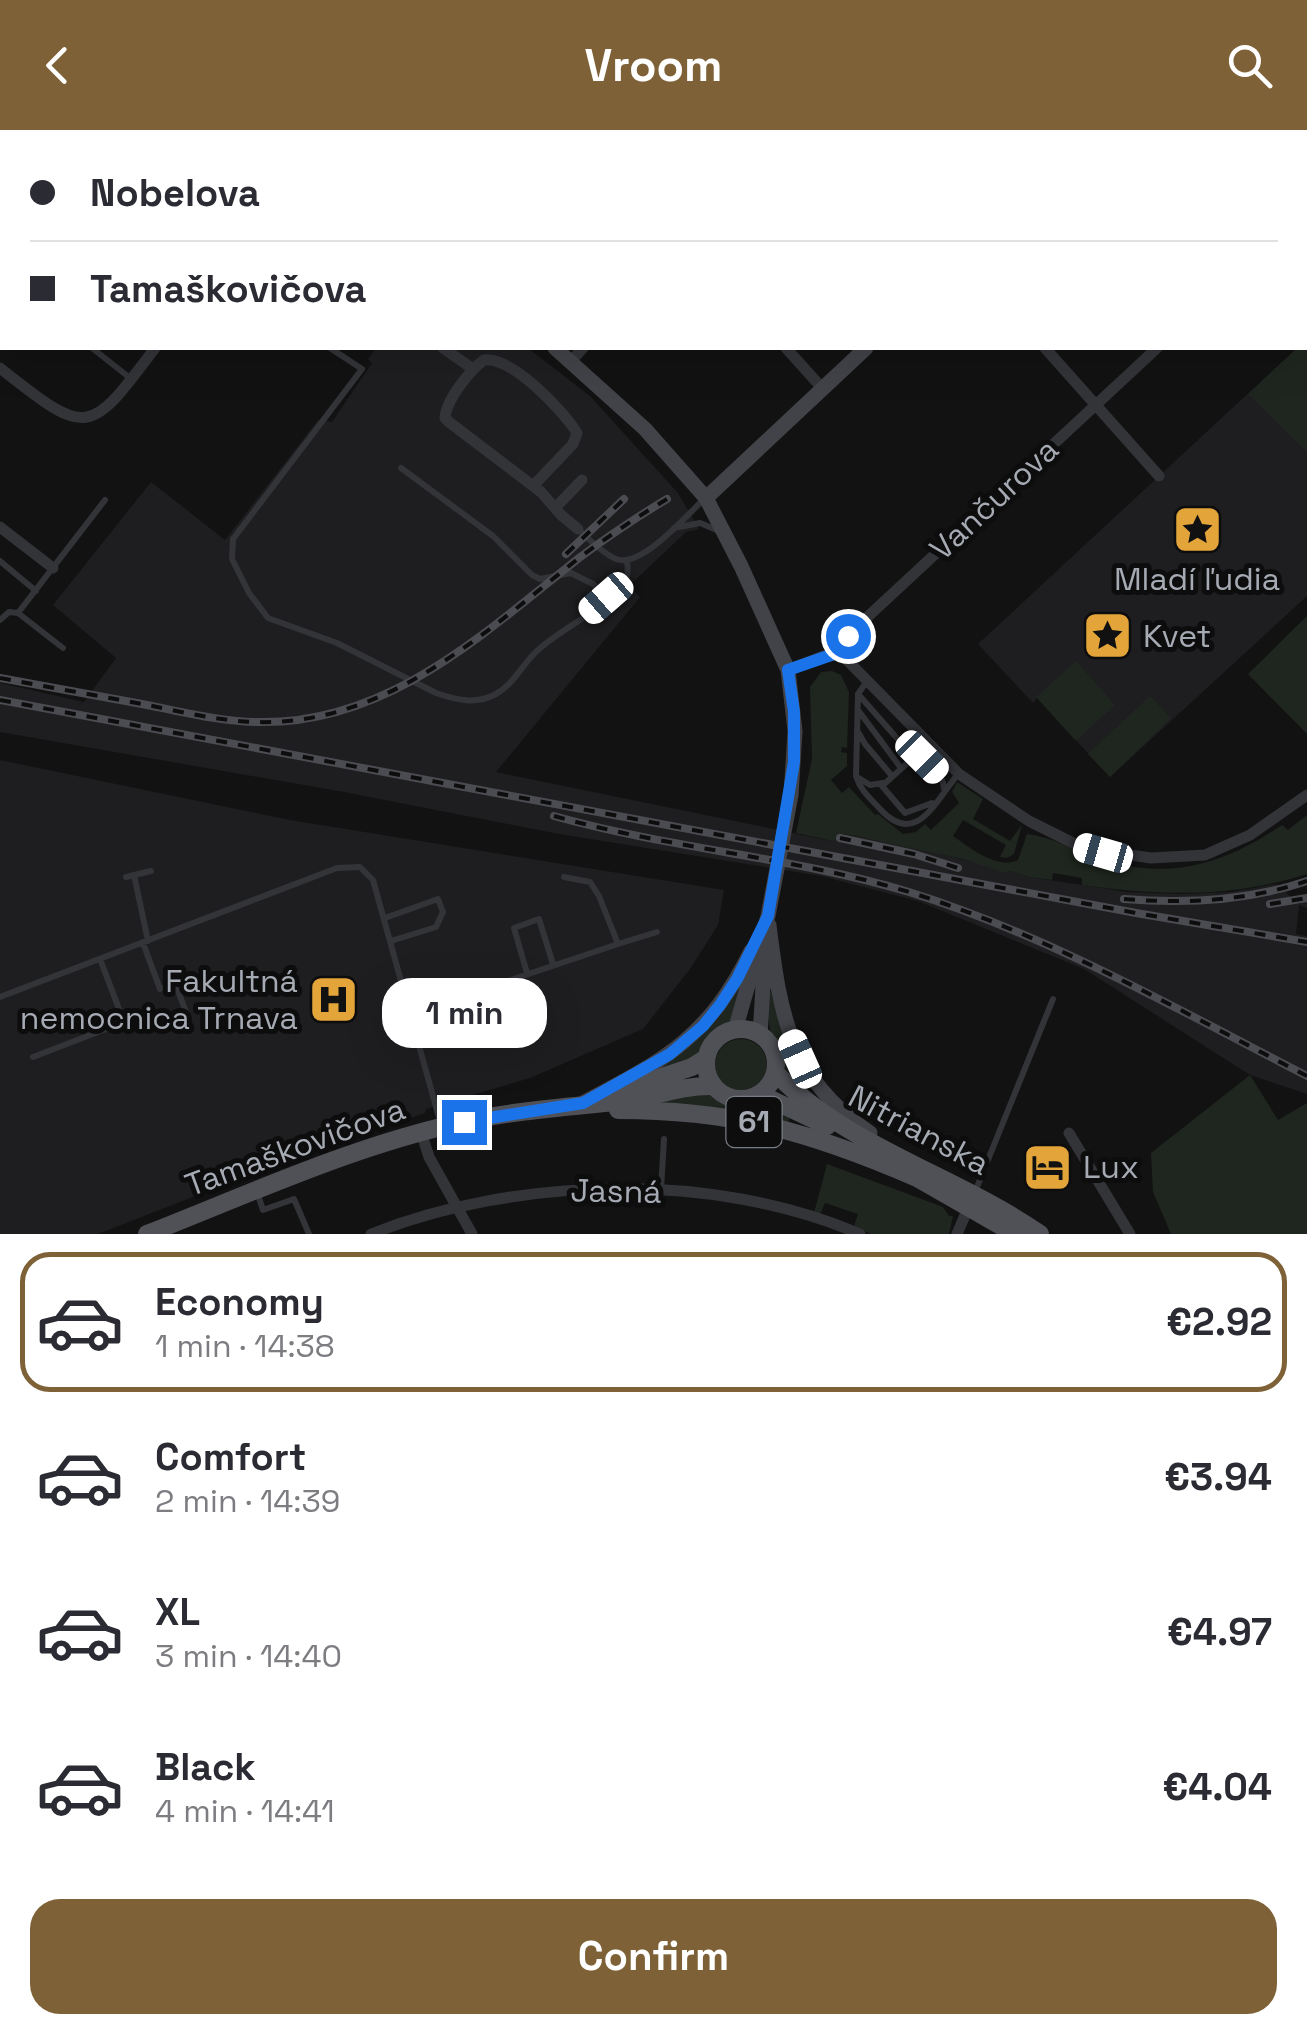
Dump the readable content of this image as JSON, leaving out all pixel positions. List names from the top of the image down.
{
  "streets": {
    "main road": ["61", "Nitrianska", "Tamaškovičova"],
    "street": ["Vančurova", "Jasná"]
  },
  "crossings": [
    ["61", "Nitrianska"],
    ["61", "Tamaškovičova"],
    ["Nitrianska", "Tamaškovičova"]
  ],
  "places": {
    "place": ["Mladí ľudia", "Kvet"],
    "hospital": ["Fakultná nemocnica Trnava"],
    "hotel": ["Lux"]
  },
  "page": {
    "header": "Vroom",
    "banner": ["Nobelova", "Tamaškovičova"],
    "bubble": "1 min",
    "list": [
      {
        "name": "Economy",
        "note": "1 min · 14:38",
        "value": "€2.92"
      },
      {
        "name": "Comfort",
        "note": "2 min · 14:39",
        "value": "€3.94"
      },
      {
        "name": "XL",
        "note": "3 min · 14:40",
        "value": "€4.97"
      },
      {
        "name": "Black",
        "note": "4 min · 14:41",
        "value": "€4.04"
      }
    ],
    "buttons": "Confirm"
  }
}
